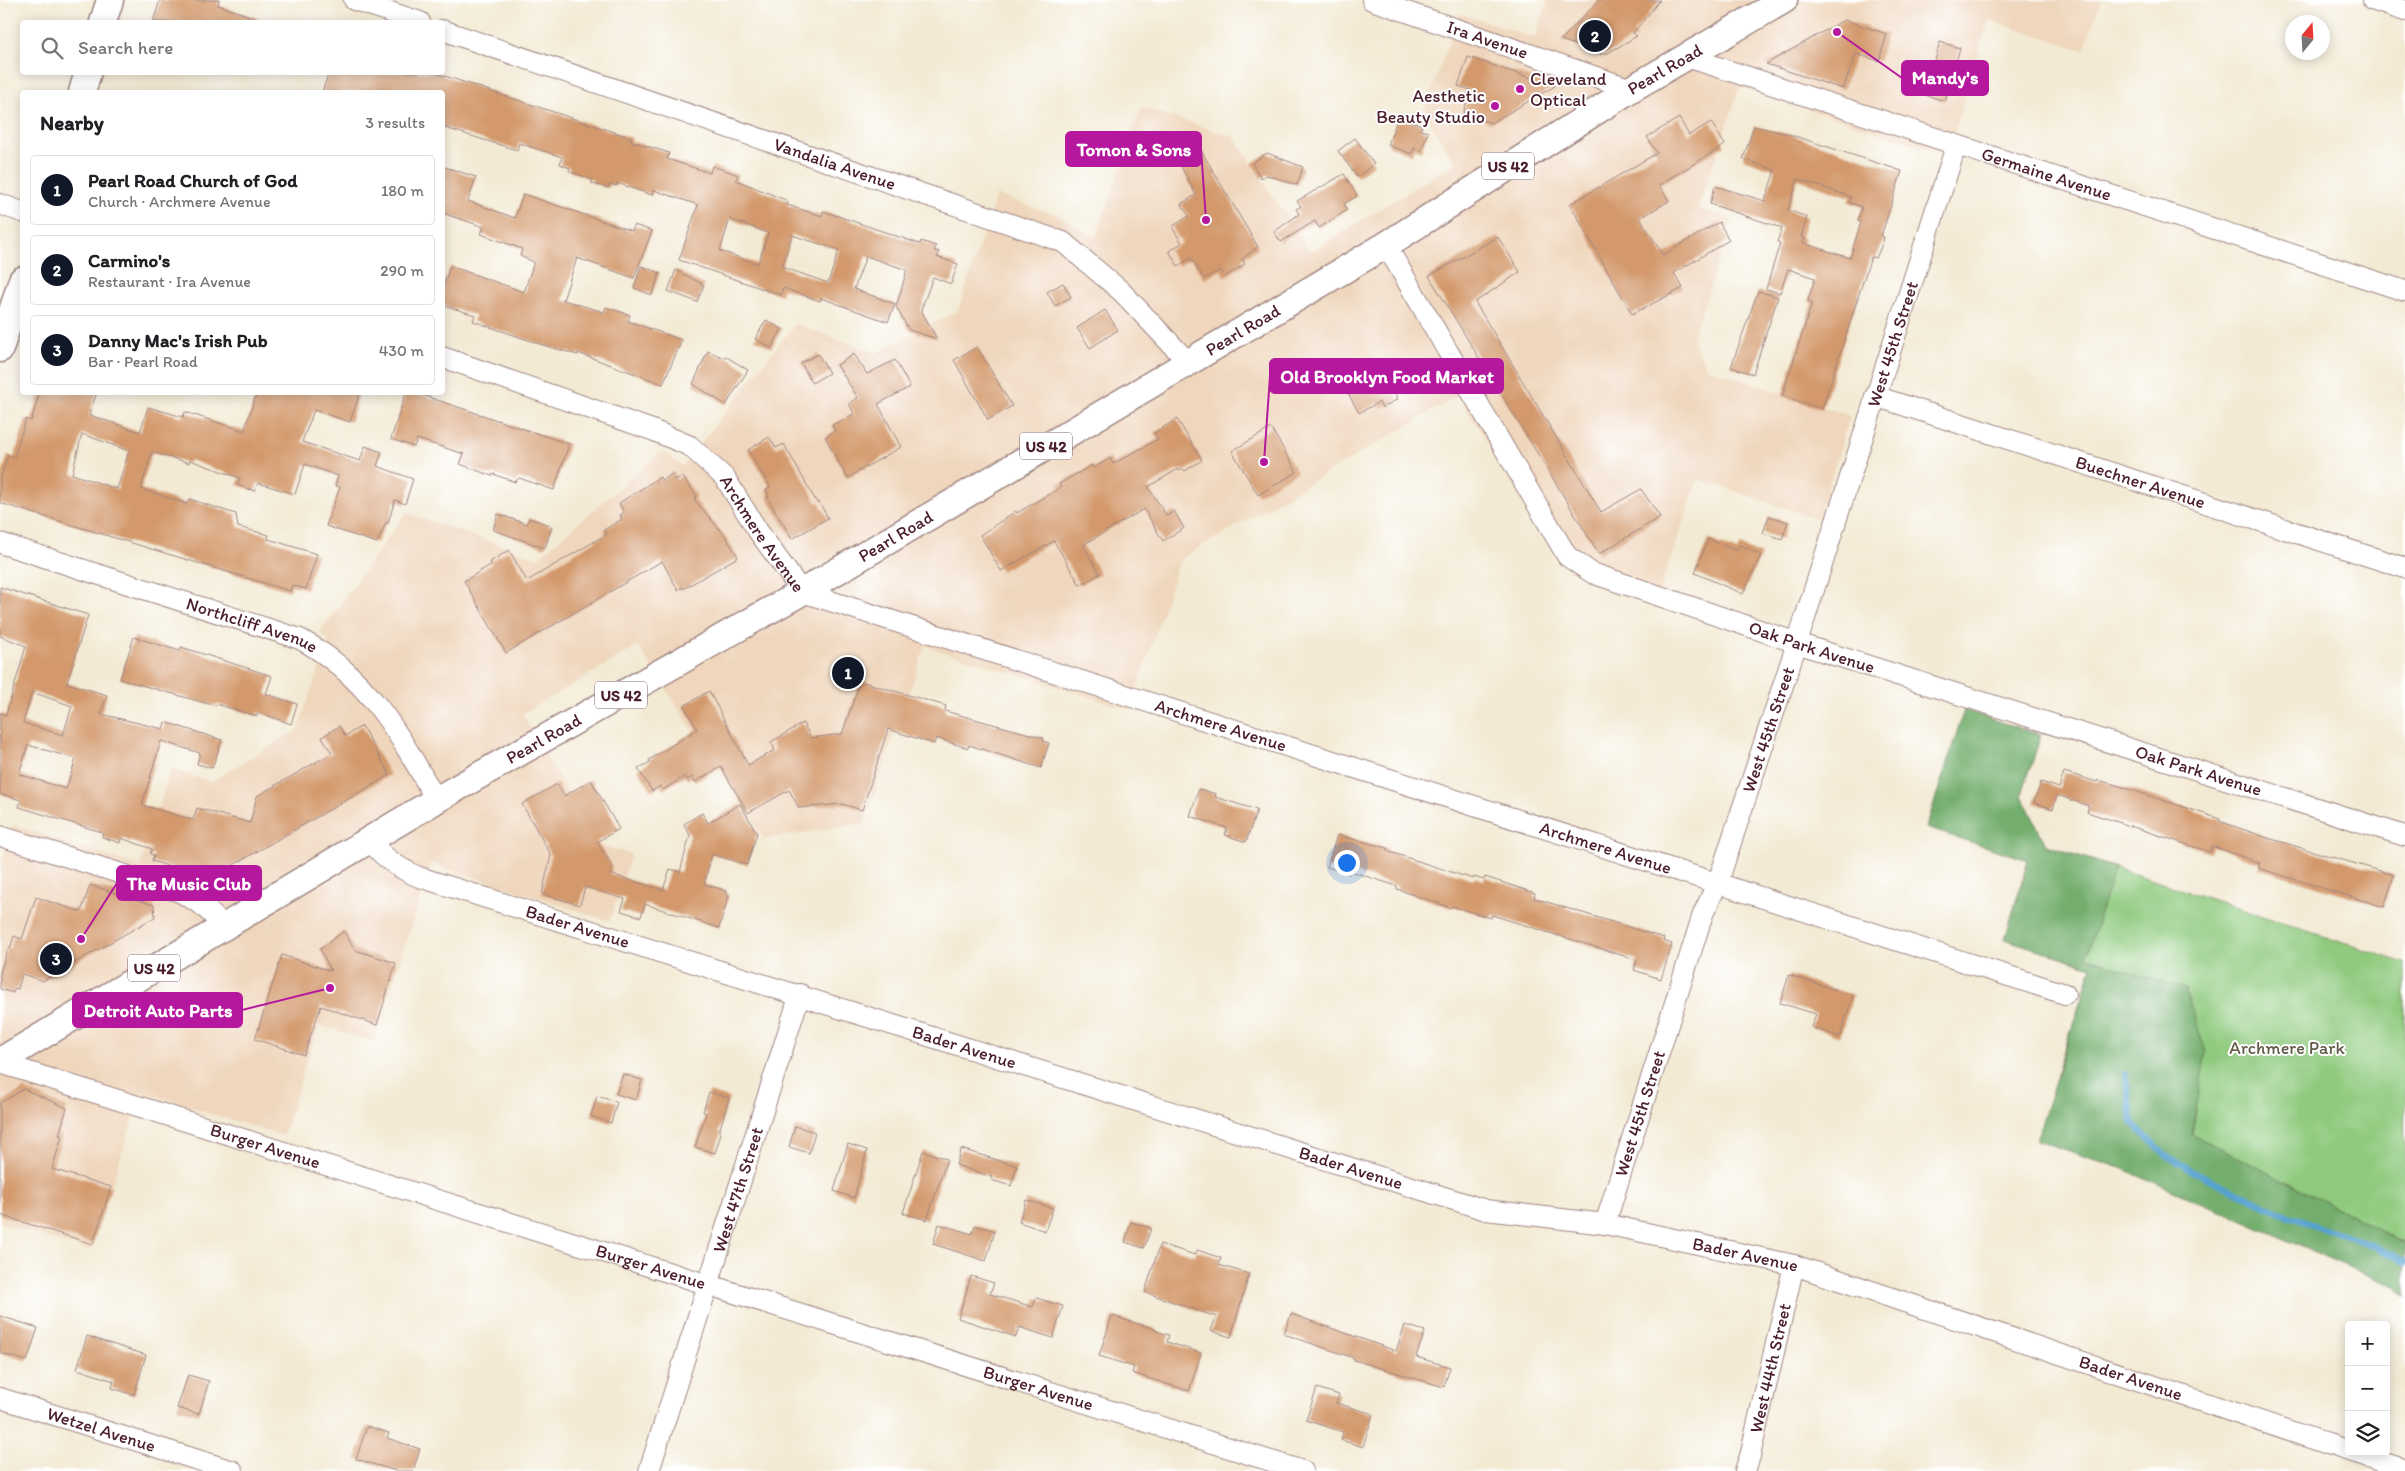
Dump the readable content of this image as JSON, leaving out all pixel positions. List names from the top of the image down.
{
  "streets": {
    "main road": ["Pearl Road", "US 42"],
    "street": [
      "Ira Avenue",
      "Vandalia Avenue",
      "Germaine Avenue",
      "West 45th Street",
      "Buechner Avenue",
      "Archmere Avenue",
      "Northcliff Avenue",
      "Oak Park Avenue",
      "Bader Avenue",
      "Burger Avenue",
      "West 47th Street",
      "West 44th Street",
      "Wetzel Avenue"
    ]
  },
  "crossings": [
    ["Ira Avenue", "Pearl Road"],
    ["Pearl Road", "Vandalia Avenue"],
    ["Pearl Road", "Germaine Avenue"],
    ["Pearl Road", "Archmere Avenue"],
    ["Pearl Road", "Northcliff Avenue"],
    ["Pearl Road", "Oak Park Avenue"],
    ["Pearl Road", "Bader Avenue"],
    ["Pearl Road", "Burger Avenue"],
    ["Germaine Avenue", "West 45th Street"],
    ["West 45th Street", "Buechner Avenue"],
    ["West 45th Street", "Archmere Avenue"],
    ["West 45th Street", "Oak Park Avenue"],
    ["West 45th Street", "Bader Avenue"],
    ["Bader Avenue", "West 47th Street"],
    ["Bader Avenue", "West 44th Street"],
    ["Burger Avenue", "West 47th Street"]
  ],
  "parks": ["Archmere Park"],
  "places": [
    "Mandy's",
    "Cleveland Optical",
    "Aesthetic Beauty Studio",
    "Tomon & Sons",
    "Old Brooklyn Food Market",
    "The Music Club",
    "Detroit Auto Parts"
  ],
  "north": "top",
  "page": {
    "pins": ["2", "1", "3"],
    "search": "Search here",
    "heading": ["Nearby", "3 results"],
    "list": [
      {
        "mark": "1",
        "name": "Pearl Road Church of God",
        "note": "Church · Archmere Avenue",
        "value": "180 m"
      },
      {
        "mark": "2",
        "name": "Carmino's",
        "note": "Restaurant · Ira Avenue",
        "value": "290 m"
      },
      {
        "mark": "3",
        "name": "Danny Mac's Irish Pub",
        "note": "Bar · Pearl Road",
        "value": "430 m"
      }
    ],
    "map_buttons": ["+", "−"]
  }
}
